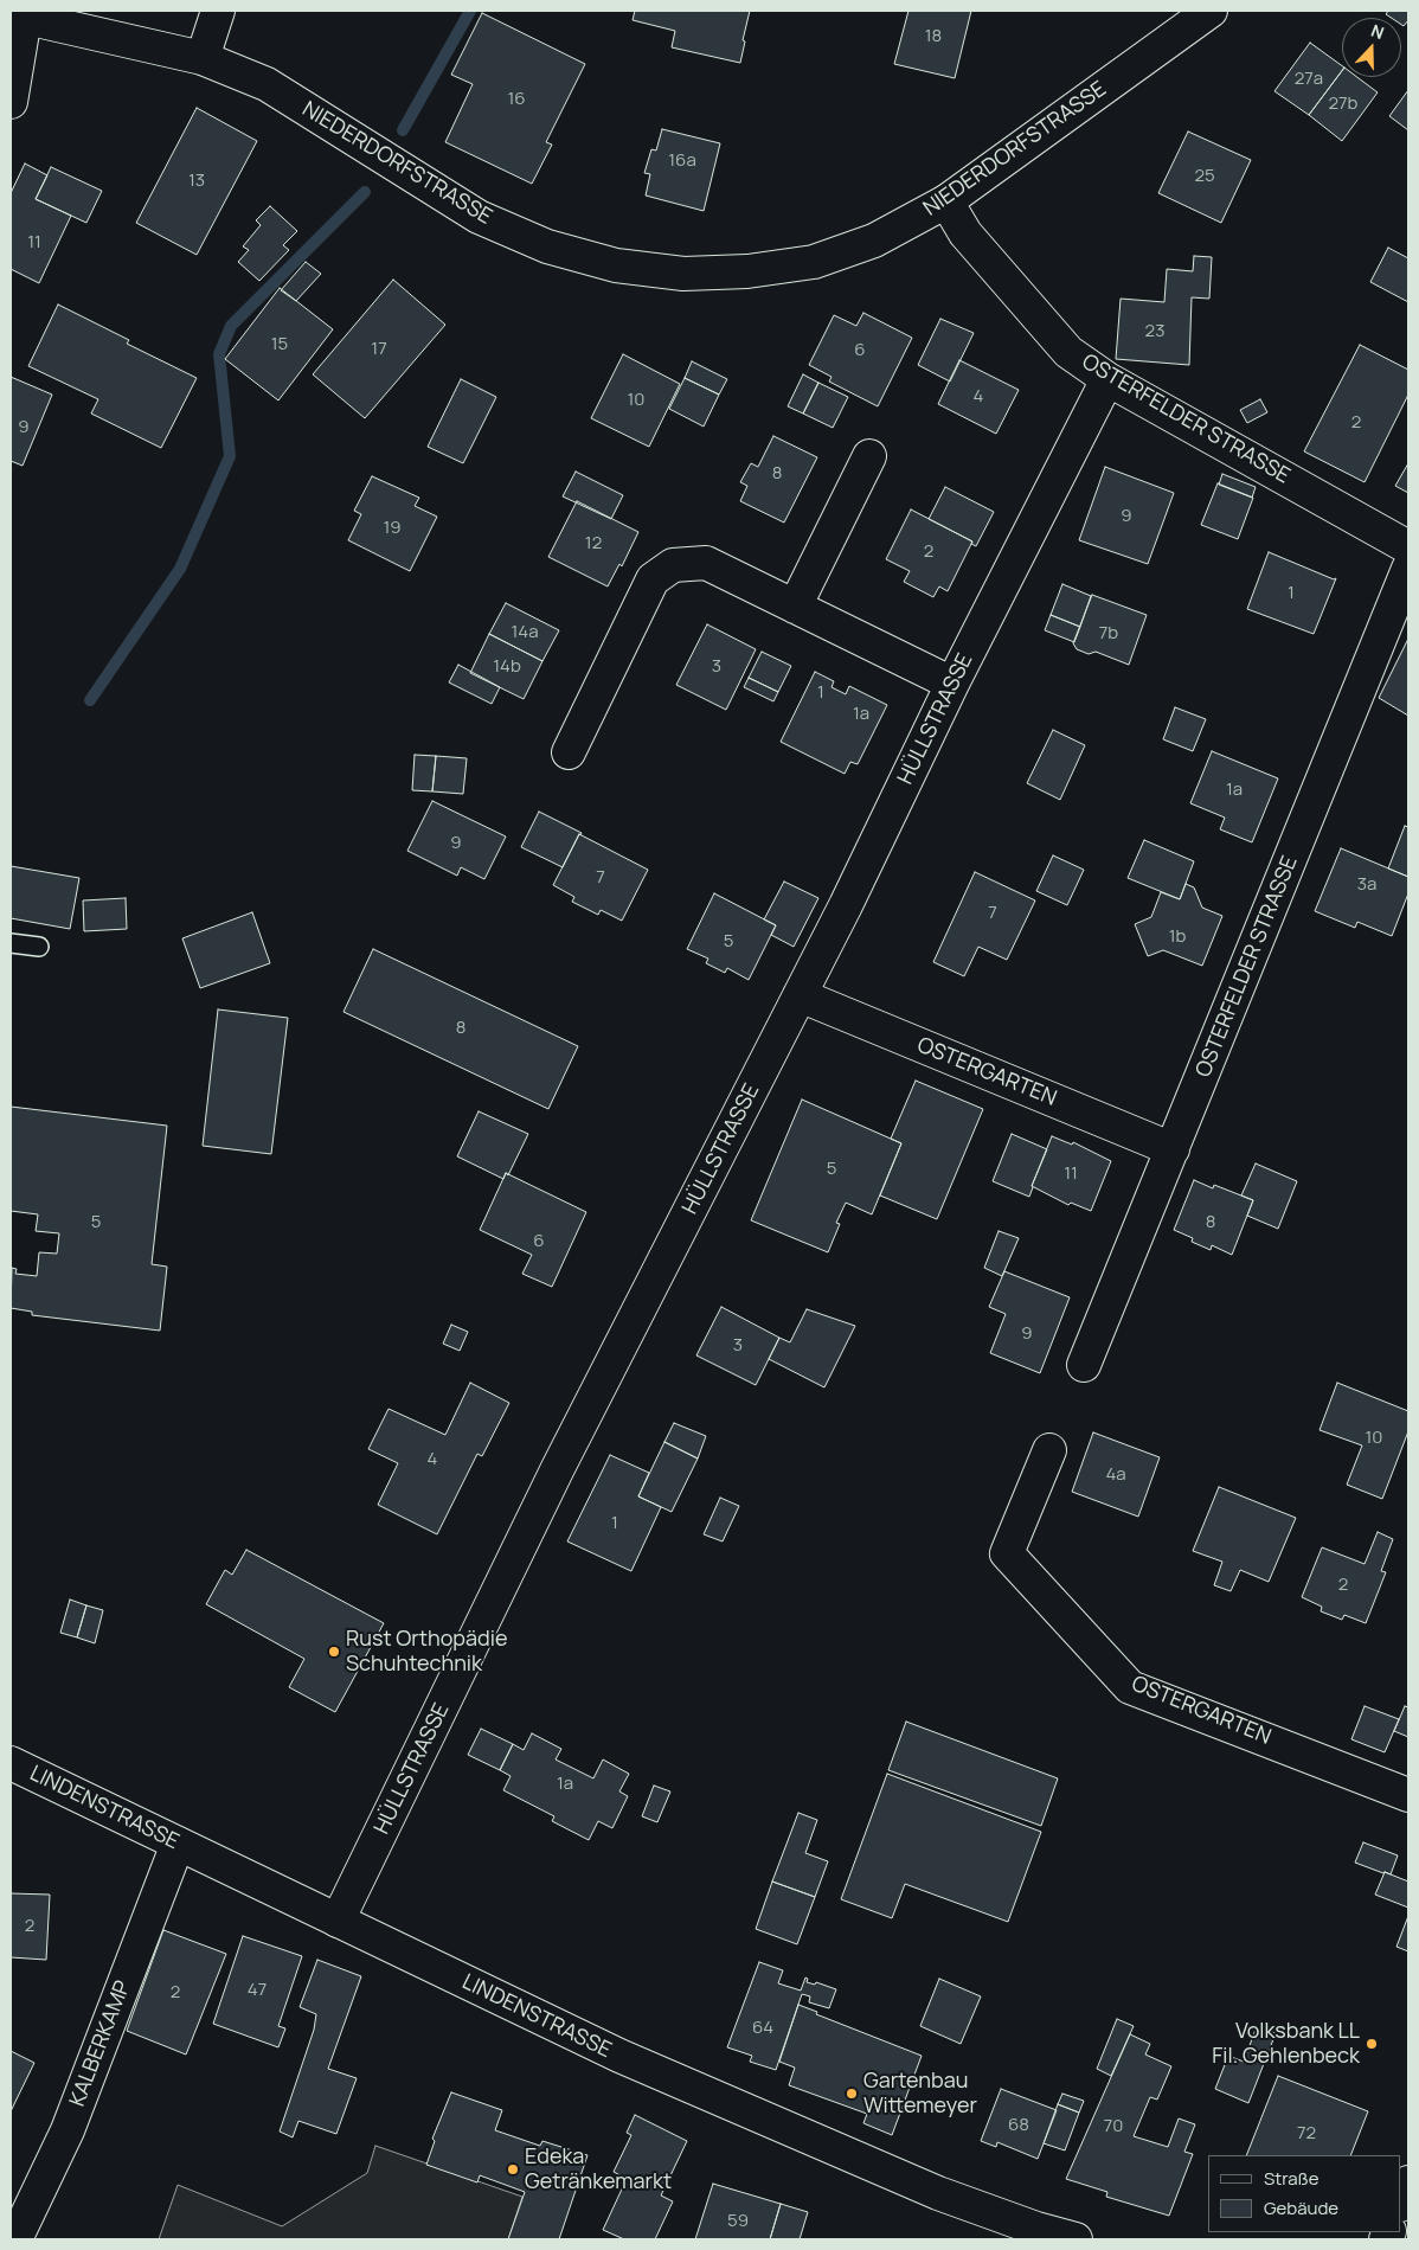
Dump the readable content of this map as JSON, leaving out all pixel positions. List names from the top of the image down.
{
  "streets": {
    "street": [
      "NIEDERDORFSTRASSE",
      "OSTERFELDER STRASSE",
      "HÜLLSTRASSE",
      "OSTERGARTEN",
      "LINDENSTRASSE",
      "KALBERKAMP"
    ]
  },
  "crossings": [
    ["NIEDERDORFSTRASSE", "OSTERFELDER STRASSE"],
    ["OSTERFELDER STRASSE", "HÜLLSTRASSE"],
    ["OSTERFELDER STRASSE", "OSTERGARTEN"],
    ["HÜLLSTRASSE", "OSTERGARTEN"],
    ["HÜLLSTRASSE", "LINDENSTRASSE"],
    ["LINDENSTRASSE", "KALBERKAMP"]
  ],
  "places": [
    "Rust Orthopädie Schuhtechnik",
    "Volksbank LL Fil. Gehlenbeck",
    "Gartenbau Wittemeyer",
    "Edeka Getränkemarkt"
  ],
  "house_numbers": [
    "18",
    "27a",
    "16",
    "27b",
    "16a",
    "25",
    "13",
    "11",
    "23",
    "15",
    "17",
    "6",
    "4",
    "10",
    "2",
    "9",
    "8",
    "9",
    "19",
    "12",
    "2",
    "1",
    "14a",
    "7b",
    "14b",
    "3",
    "1",
    "1a",
    "1a",
    "9",
    "7",
    "3a",
    "7",
    "1b",
    "5",
    "8",
    "5",
    "11",
    "5",
    "8",
    "6",
    "9",
    "3",
    "10",
    "4",
    "4a",
    "1",
    "2",
    "1a",
    "2",
    "47",
    "2",
    "64",
    "68",
    "70",
    "72",
    "59"
  ],
  "legend": ["Straße", "Gebäude"],
  "north": "top"
}
